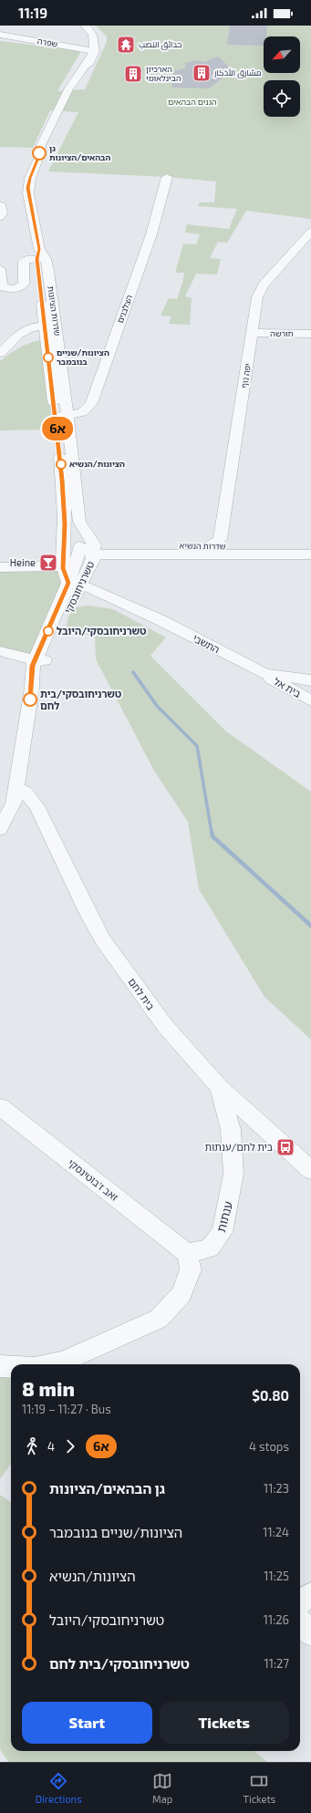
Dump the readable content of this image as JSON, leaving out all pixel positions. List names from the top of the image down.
{
  "streets": {
    "street": [
      "שפרה",
      "הצלבנים",
      "שדרות הציונות",
      "חורשה",
      "יפה נוף",
      "שדרות הנשיא",
      "טשרניחובסקי",
      "התשבי",
      "בית אל",
      "בית לחם",
      "זאב ז'בוטינסקי",
      "ענתות"
    ]
  },
  "crossings": [
    ["שפרה", "שדרות הציונות"],
    ["הצלבנים", "שדרות הציונות"],
    ["שדרות הציונות", "שדרות הנשיא"],
    ["שדרות הציונות", "טשרניחובסקי"],
    ["חורשה", "יפה נוף"],
    ["יפה נוף", "שדרות הנשיא"],
    ["שדרות הנשיא", "טשרניחובסקי"],
    ["טשרניחובסקי", "התשבי"],
    ["טשרניחובסקי", "בית לחם"],
    ["התשבי", "בית אל"],
    ["בית לחם", "ענתות"],
    ["זאב ז'בוטינסקי", "ענתות"]
  ],
  "parks": ["הגנים הבהאים"],
  "places": {
    "temple": ["حدائق النصب"],
    "building": ["مشارق الأذكار", "הארכיון הבינלאומי"],
    "other": [
      "גן הבהאים/הציונות",
      "הציונות/שניים בנובמבר",
      "הציונות/הנשיא",
      "טשרניחובסקי/היובל",
      "טשרניחובסקי/בית לחם"
    ],
    "bar": ["Heine"],
    "bus stop": ["בית לחם/ענתות"]
  },
  "lines": ["bus line 6א"],
  "north": "bottom left",
  "page": {
    "status": "11:19",
    "on_map": "6א",
    "heading": ["8 min", "11:19 – 11:27 · Bus", "$0.80"],
    "legs": ["4", "6א", "4 stops"],
    "list": [
      {
        "name": "גן הבהאים/הציונות",
        "value": "11:23"
      },
      {
        "name": "הציונות/שניים בנובמבר",
        "value": "11:24"
      },
      {
        "name": "הציונות/הנשיא",
        "value": "11:25"
      },
      {
        "name": "טשרניחובסקי/היובל",
        "value": "11:26"
      },
      {
        "name": "טשרניחובסקי/בית לחם",
        "value": "11:27"
      }
    ],
    "buttons": ["Start", "Tickets"],
    "tabs": ["Directions", "Map", "Tickets"]
  }
}
